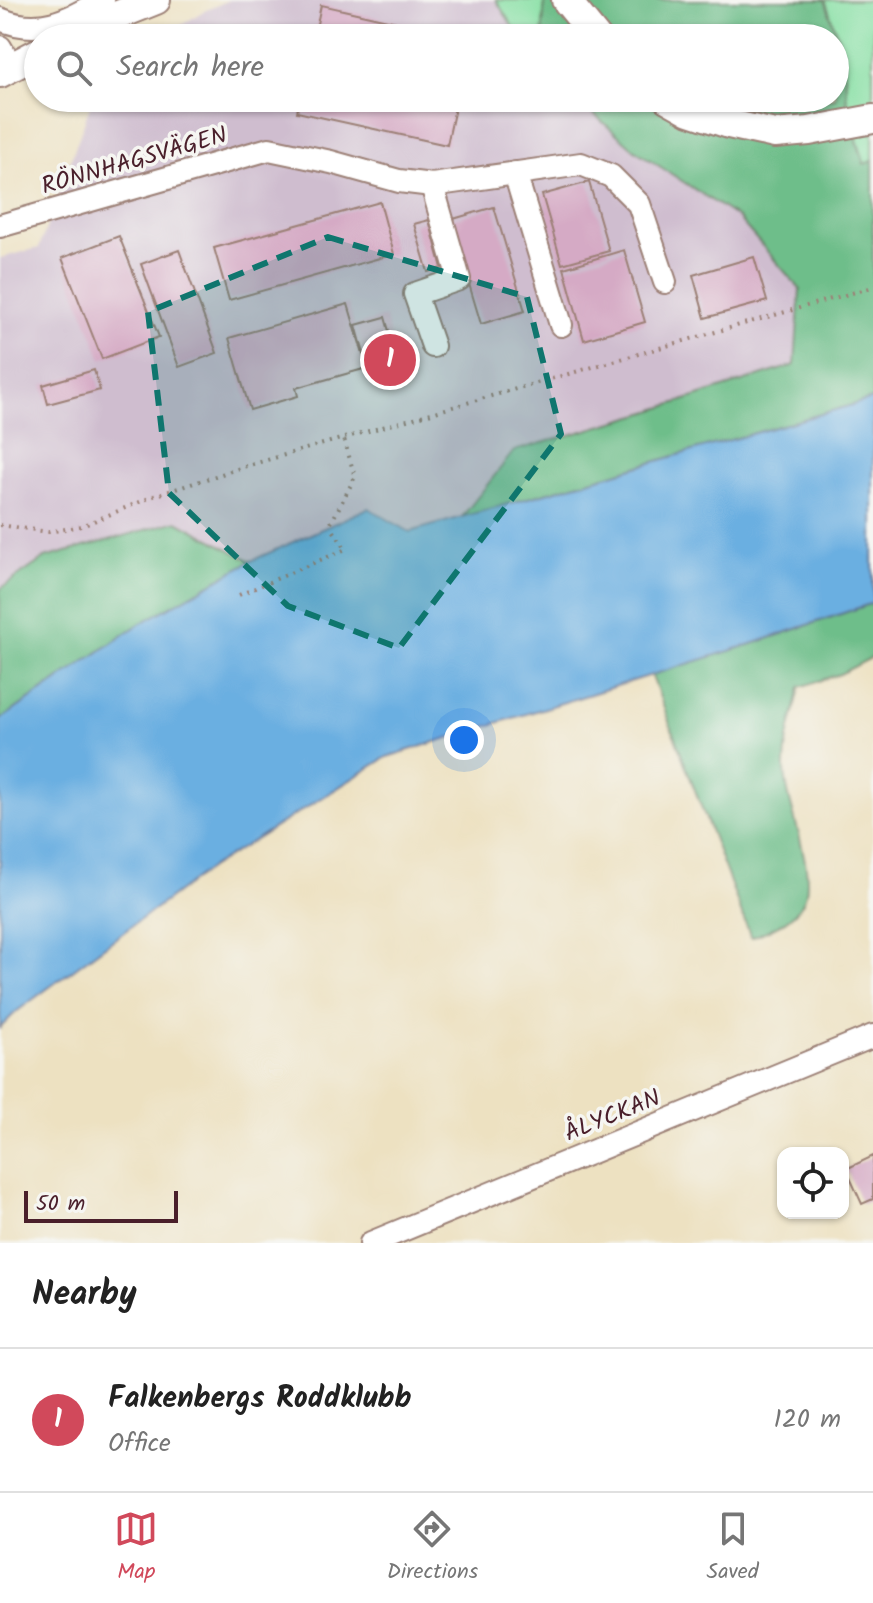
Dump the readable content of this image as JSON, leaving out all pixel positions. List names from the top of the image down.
{
  "streets": {
    "street": ["RÖNNHAGSVÄGEN", "ÅLYCKAN"]
  },
  "scale_bar": "50 m",
  "page": {
    "search": "Search here",
    "pins": "1",
    "scale": "50 m",
    "heading": "Nearby",
    "list": [
      {
        "mark": "1",
        "name": "Falkenbergs Roddklubb",
        "note": "Office",
        "value": "120 m"
      }
    ],
    "nav": ["Map", "Directions", "Saved"]
  }
}
